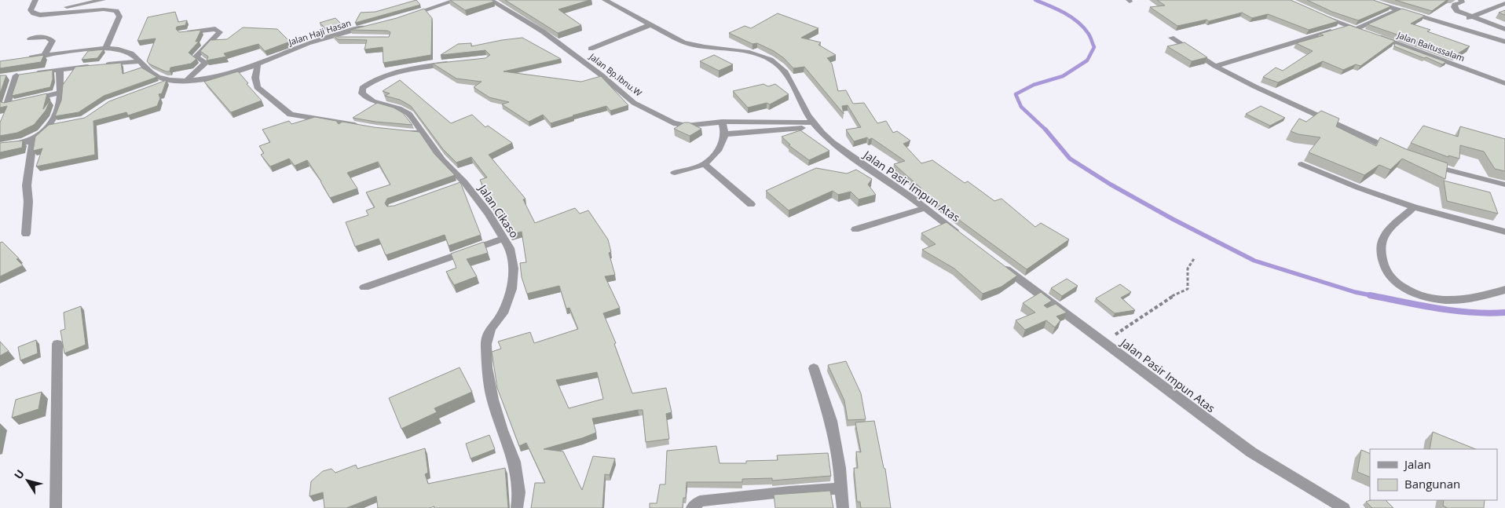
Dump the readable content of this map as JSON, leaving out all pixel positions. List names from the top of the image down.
{
  "streets": {
    "street": [
      "Jalan Haji Hasan",
      "Jalan Baitussalam",
      "Jalan Bp.Ibnu.W",
      "Jalan Pasir Impun Atas",
      "Jalan Cikaso"
    ]
  },
  "crossings": [
    ["Jalan Bp.Ibnu.W", "Jalan Pasir Impun Atas"]
  ],
  "legend": ["Jalan", "Bangunan"],
  "north": "top left"
}
